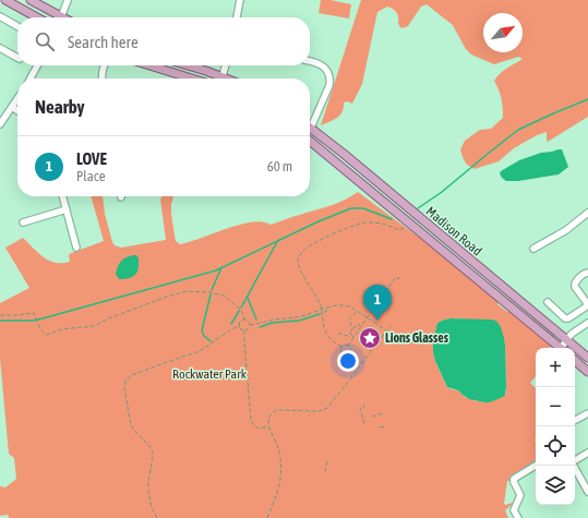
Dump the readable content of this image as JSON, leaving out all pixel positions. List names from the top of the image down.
{
  "streets": {
    "main road": ["Madison Road"]
  },
  "parks": ["Rockwater Park"],
  "places": {
    "place": ["Lions Glasses"]
  },
  "north": "top right",
  "page": {
    "search": "Search here",
    "heading": "Nearby",
    "list": [
      {
        "mark": "1",
        "name": "LOVE",
        "note": "Place",
        "value": "60 m"
      }
    ],
    "pins": "1",
    "map_buttons": ["+", "−"]
  }
}
